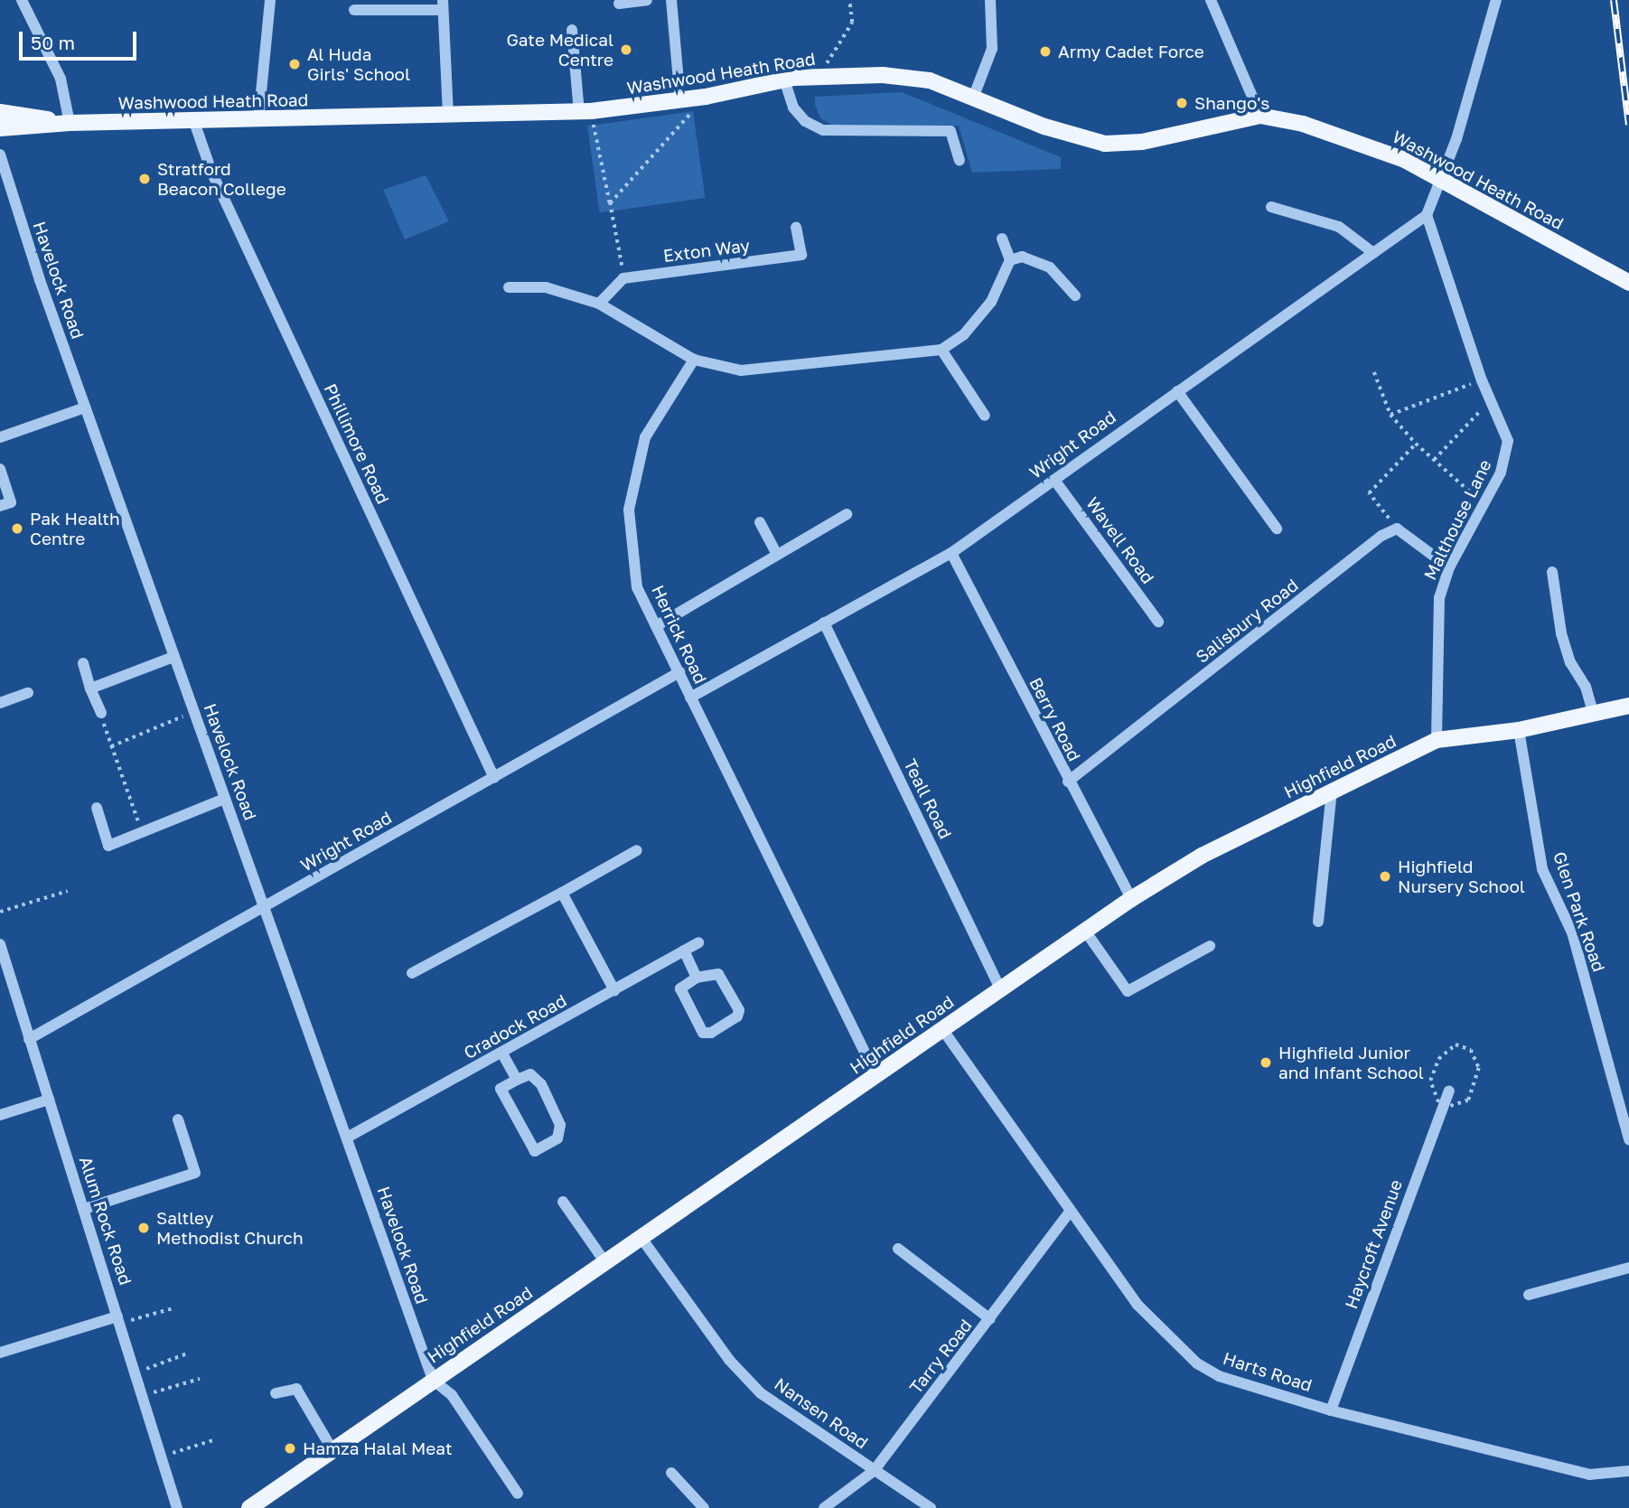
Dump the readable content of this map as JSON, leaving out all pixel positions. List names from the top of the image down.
{
  "streets": {
    "main road": ["Washwood Heath Road", "Highfield Road"],
    "street": [
      "Exton Way",
      "Havelock Road",
      "Phillimore Road",
      "Wright Road",
      "Malthouse Lane",
      "Wavell Road",
      "Salisbury Road",
      "Herrick Road",
      "Berry Road",
      "Teall Road",
      "Glen Park Road",
      "Cradock Road",
      "Alum Rock Road",
      "Haycroft Avenue",
      "Tarry Road",
      "Harts Road",
      "Nansen Road"
    ]
  },
  "crossings": [
    ["Washwood Heath Road", "Phillimore Road"],
    ["Washwood Heath Road", "Wright Road"],
    ["Havelock Road", "Wright Road"],
    ["Havelock Road", "Highfield Road"],
    ["Havelock Road", "Cradock Road"],
    ["Phillimore Road", "Wright Road"],
    ["Wright Road", "Malthouse Lane"],
    ["Wright Road", "Wavell Road"],
    ["Wright Road", "Herrick Road"],
    ["Wright Road", "Berry Road"],
    ["Wright Road", "Teall Road"],
    ["Wright Road", "Alum Rock Road"],
    ["Malthouse Lane", "Highfield Road"],
    ["Salisbury Road", "Berry Road"],
    ["Herrick Road", "Highfield Road"],
    ["Berry Road", "Highfield Road"],
    ["Highfield Road", "Teall Road"],
    ["Highfield Road", "Glen Park Road"],
    ["Highfield Road", "Harts Road"],
    ["Highfield Road", "Nansen Road"],
    ["Haycroft Avenue", "Harts Road"],
    ["Tarry Road", "Harts Road"],
    ["Tarry Road", "Nansen Road"]
  ],
  "places": [
    "Gate Medical Centre",
    "Army Cadet Force",
    "Al Huda Girls' School",
    "Shango's",
    "Stratford Beacon College",
    "Pak Health Centre",
    "Highfield Nursery School",
    "Highfield Junior and Infant School",
    "Saltley Methodist Church",
    "Hamza Halal Meat"
  ],
  "scale_bar": "50 m"
}
